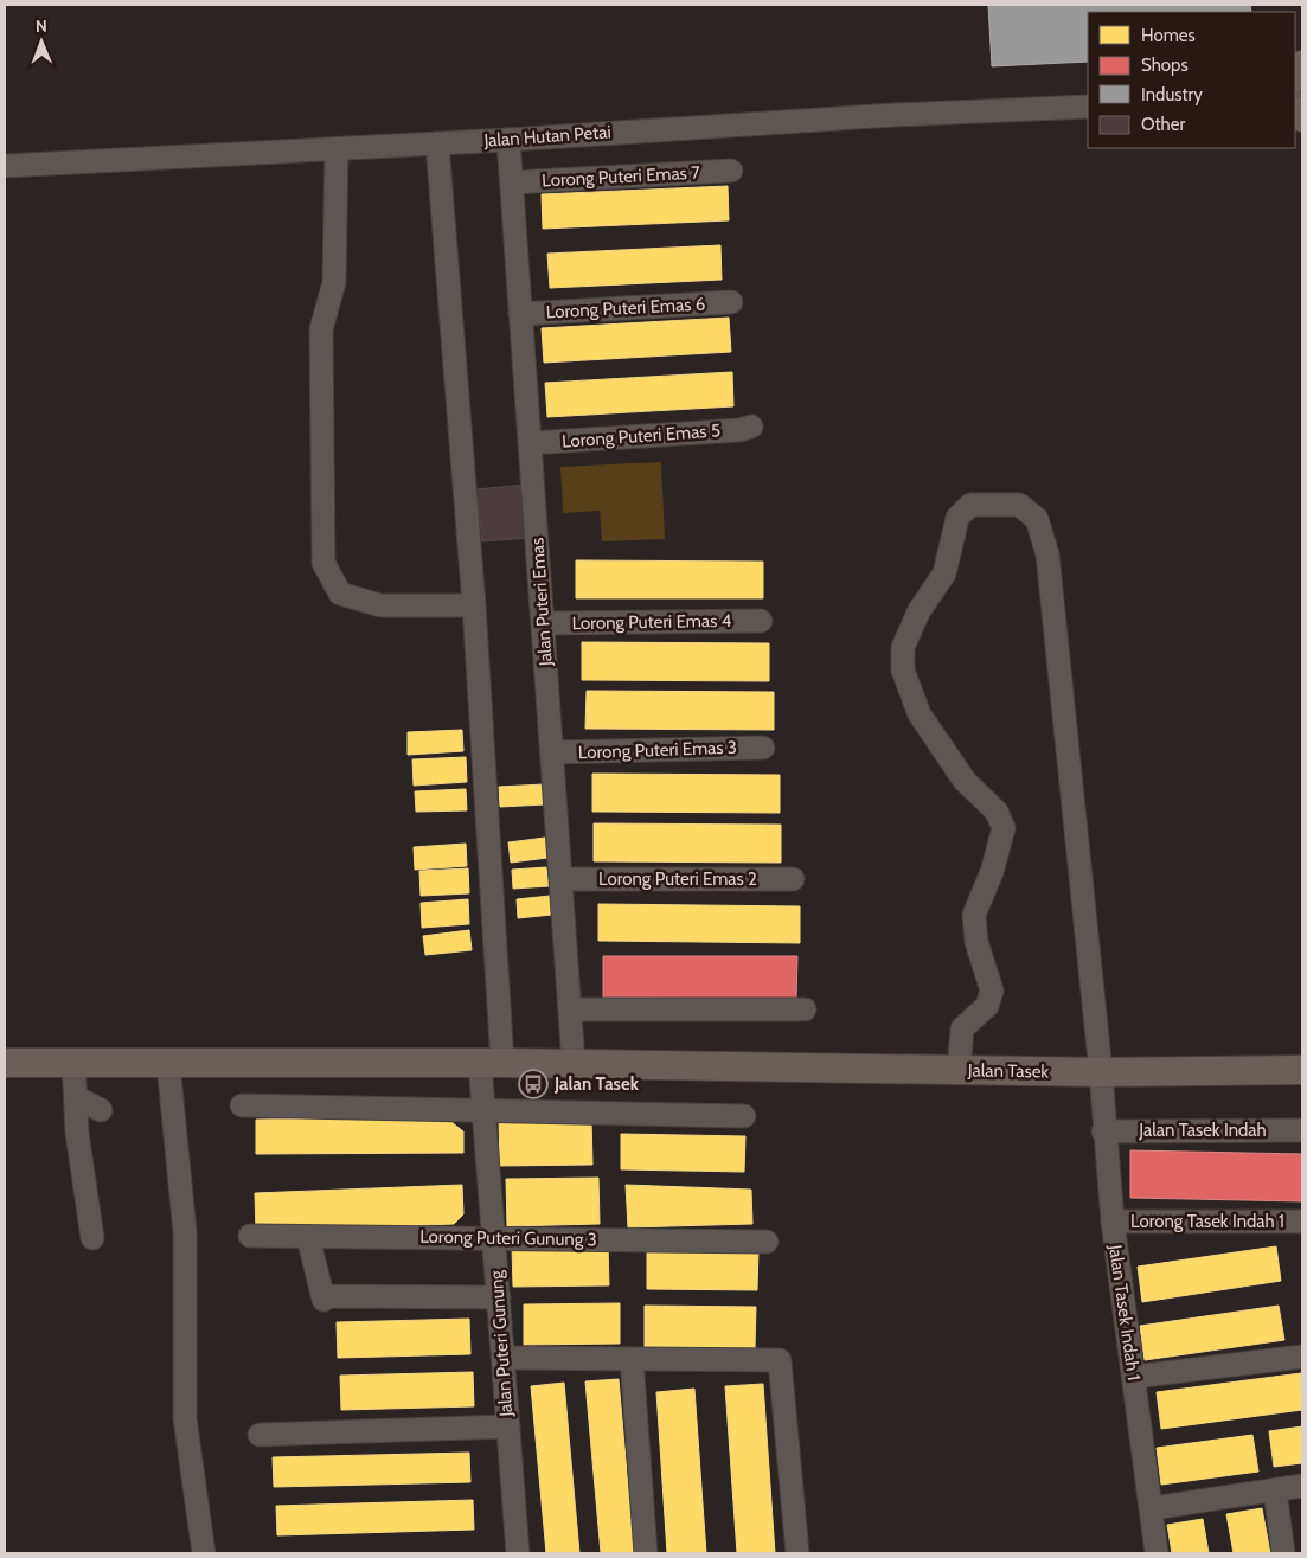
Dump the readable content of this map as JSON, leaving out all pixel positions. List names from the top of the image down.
{
  "streets": {
    "main road": ["Jalan Tasek"],
    "street": [
      "Jalan Hutan Petai",
      "Lorong Puteri Emas 7",
      "Lorong Puteri Emas 6",
      "Lorong Puteri Emas 5",
      "Jalan Puteri Emas",
      "Lorong Puteri Emas 4",
      "Lorong Puteri Emas 3",
      "Lorong Puteri Emas 2",
      "Jalan Tasek Indah",
      "Lorong Tasek Indah 1",
      "Lorong Puteri Gunung 3",
      "Jalan Tasek Indah 1",
      "Jalan Puteri Gunung"
    ]
  },
  "crossings": [
    ["Jalan Hutan Petai", "Jalan Puteri Emas"],
    ["Jalan Hutan Petai", "Jalan Puteri Gunung"],
    ["Lorong Puteri Emas 7", "Jalan Puteri Emas"],
    ["Lorong Puteri Emas 6", "Jalan Puteri Emas"],
    ["Lorong Puteri Emas 5", "Jalan Puteri Emas"],
    ["Jalan Puteri Emas", "Lorong Puteri Emas 4"],
    ["Jalan Puteri Emas", "Lorong Puteri Emas 3"],
    ["Jalan Puteri Emas", "Lorong Puteri Emas 2"],
    ["Jalan Puteri Emas", "Jalan Tasek"],
    ["Jalan Tasek", "Jalan Tasek Indah 1"],
    ["Jalan Tasek", "Jalan Puteri Gunung"],
    ["Jalan Tasek Indah", "Jalan Tasek Indah 1"],
    ["Lorong Tasek Indah 1", "Jalan Tasek Indah 1"],
    ["Lorong Puteri Gunung 3", "Jalan Puteri Gunung"]
  ],
  "places": {
    "bus stop": ["Jalan Tasek"]
  },
  "legend": [
    "Homes",
    "Shops",
    "Industry",
    "Other"
  ],
  "north": "top"
}
